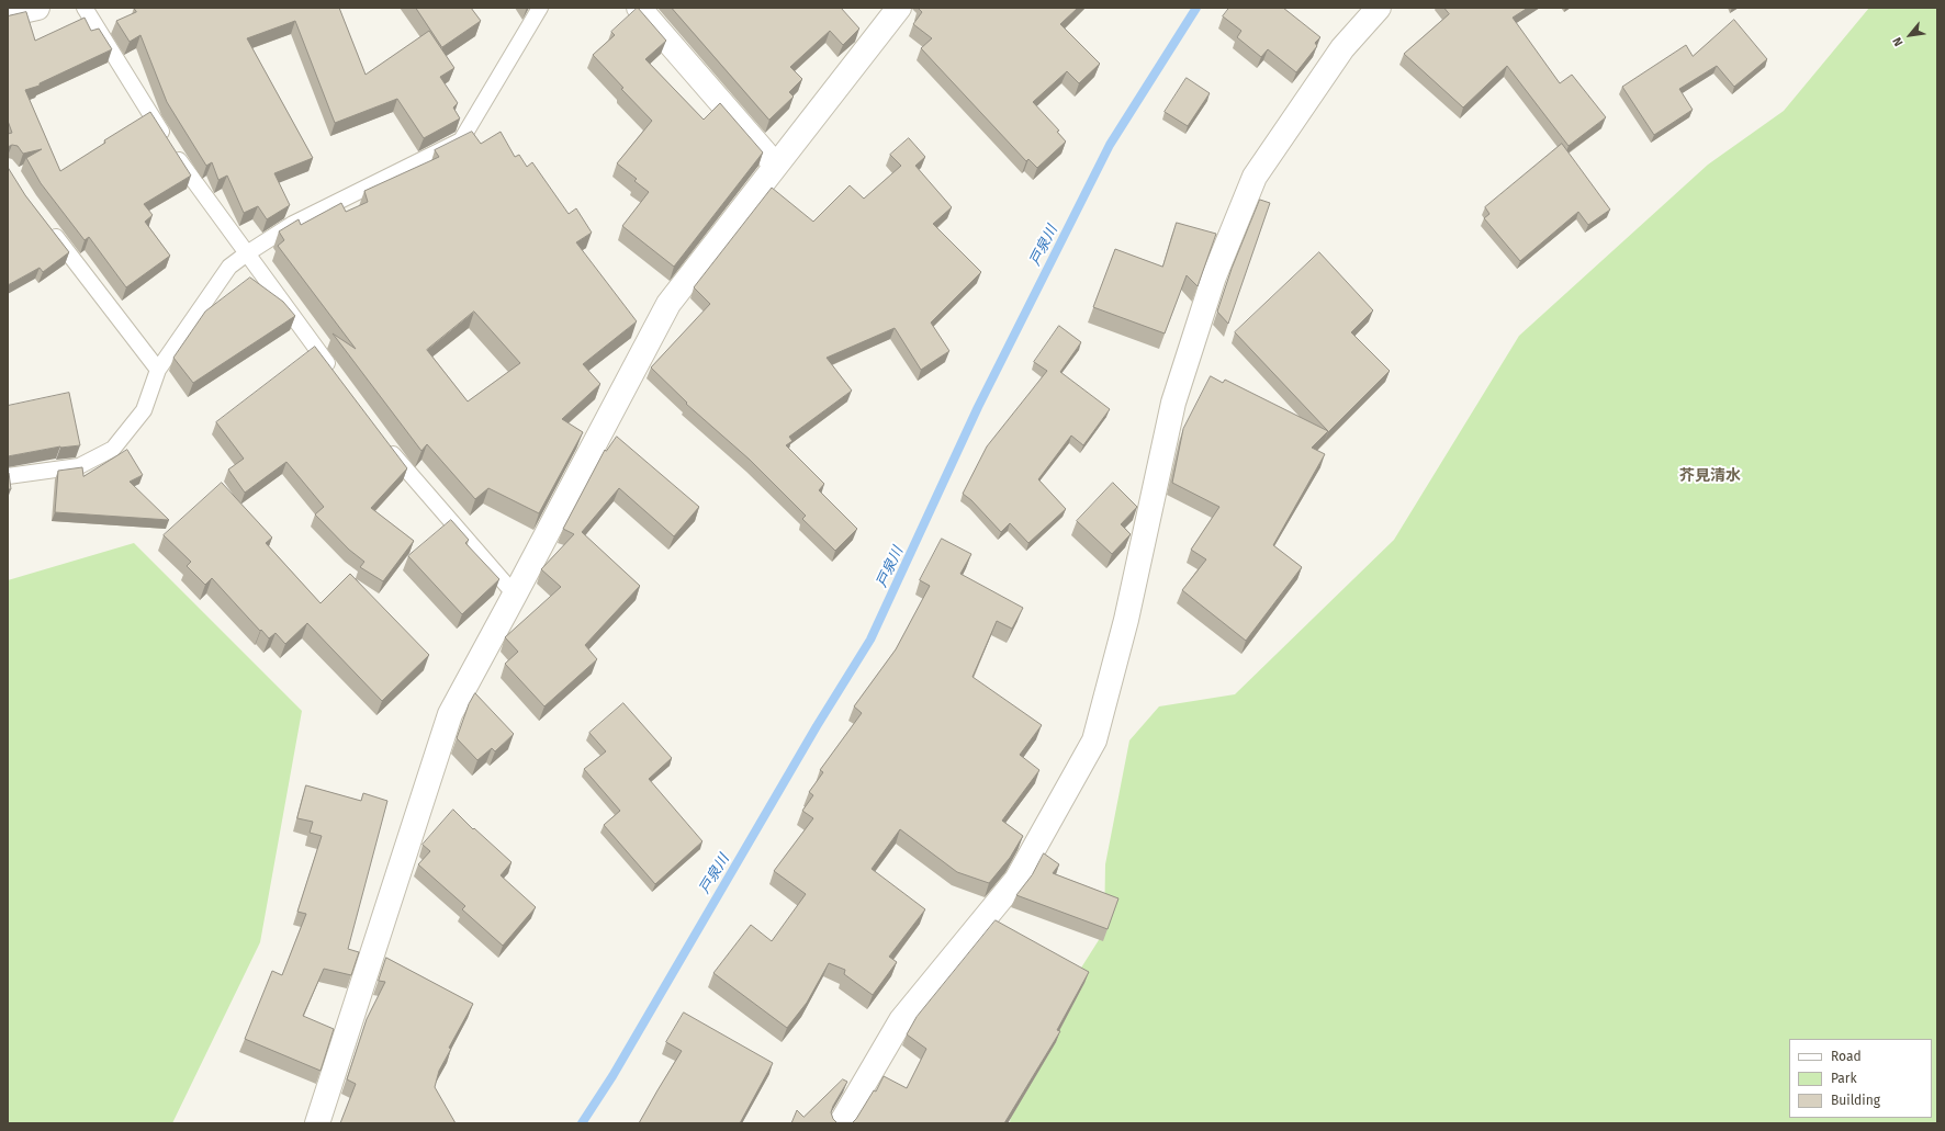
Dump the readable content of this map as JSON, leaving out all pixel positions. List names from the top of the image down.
{
  "districts": ["芥見清水"],
  "water": ["戸泉川"],
  "legend": ["Road", "Park", "Building"],
  "north": "bottom left"
}
